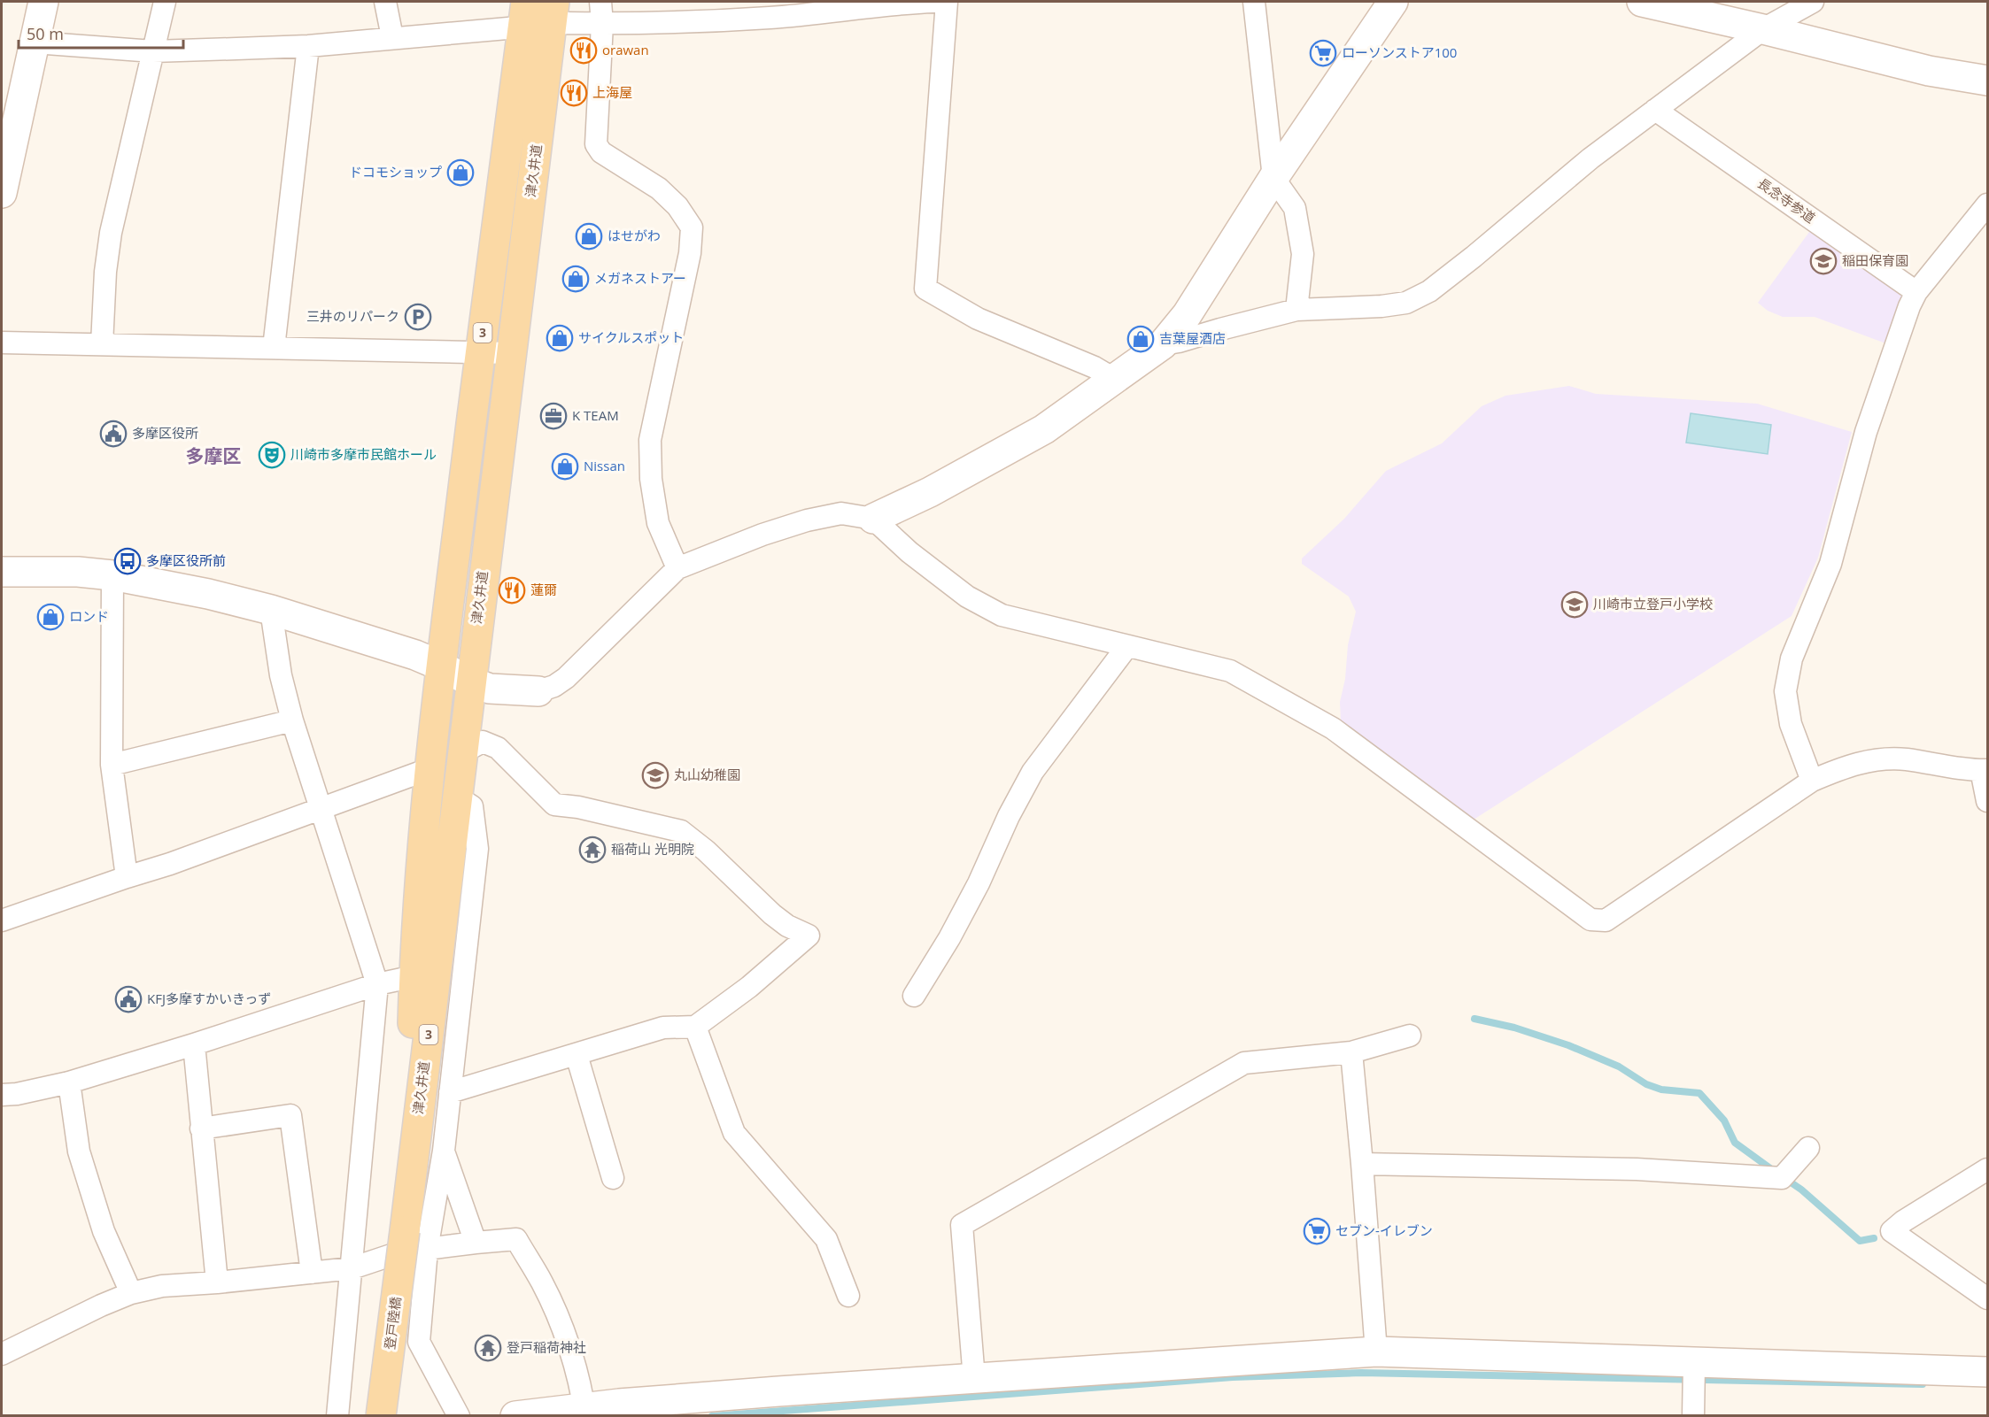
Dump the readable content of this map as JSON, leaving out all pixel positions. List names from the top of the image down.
{
  "streets": {
    "main road": ["津久井道", "3", "登戸陸橋"],
    "street": ["長念寺参道"]
  },
  "crossings": [
    ["津久井道", "登戸陸橋"]
  ],
  "districts": ["多摩区"],
  "places": {
    "restaurant": ["orawan", "上海屋", "蓮爾"],
    "supermarket": ["ローソンストア100", "セブン-イレブン"],
    "shop": [
      "ドコモショップ",
      "はせがわ",
      "メガネストアー",
      "サイクルスポット",
      "吉葉屋酒店",
      "Nissan",
      "ロンド"
    ],
    "school or university": ["稲田保育園", "川崎市立登戸小学校", "丸山幼稚園"],
    "parking": ["三井のリパーク"],
    "office": ["K TEAM"],
    "public building": ["多摩区役所", "KFJ多摩すかいきっず"],
    "theatre": ["川崎市多摩市民館ホール"],
    "bus stop": ["多摩区役所前"],
    "temple": ["稲荷山 光明院", "登戸稲荷神社"]
  },
  "scale_bar": "50 m"
}
